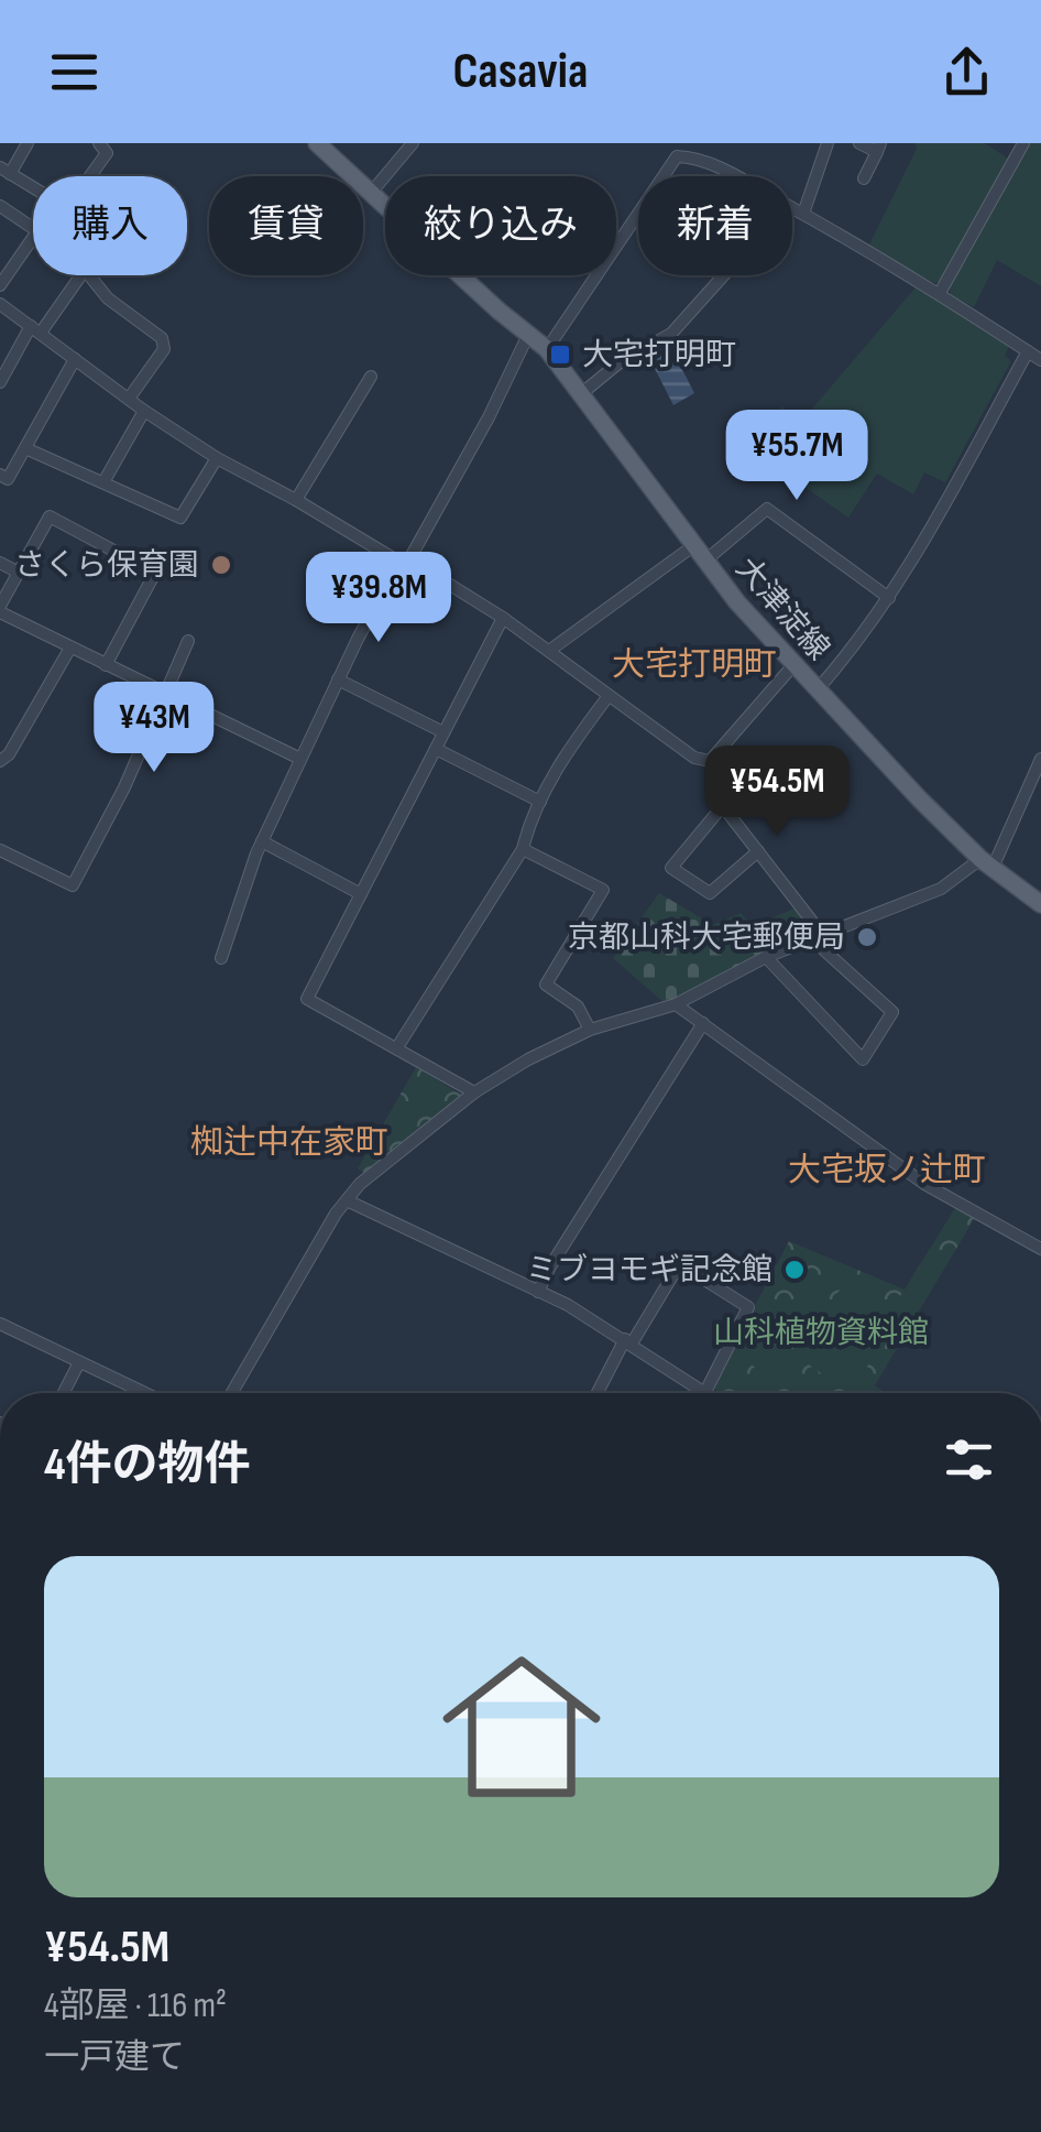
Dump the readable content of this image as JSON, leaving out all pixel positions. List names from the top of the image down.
{
  "streets": {
    "main road": ["大津淀線"]
  },
  "districts": ["大宅打明町", "椥辻中在家町", "大宅坂ノ辻町"],
  "parks": ["山科植物資料館"],
  "places": {
    "transit": ["大宅打明町"],
    "other": ["さくら保育園", "京都山科大宅郵便局", "ミブヨモギ記念館"]
  },
  "page": {
    "header": "Casavia",
    "chip": [
      "購入",
      "賃貸",
      "絞り込み",
      "新着"
    ],
    "price": [
      "¥55.7M",
      "¥39.8M",
      "¥43M",
      "¥54.5M"
    ],
    "heading": "4件の物件",
    "list": [
      {
        "name": "¥54.5M",
        "note": "4部屋 · 116 m² · 一戸建て"
      }
    ]
  }
}
